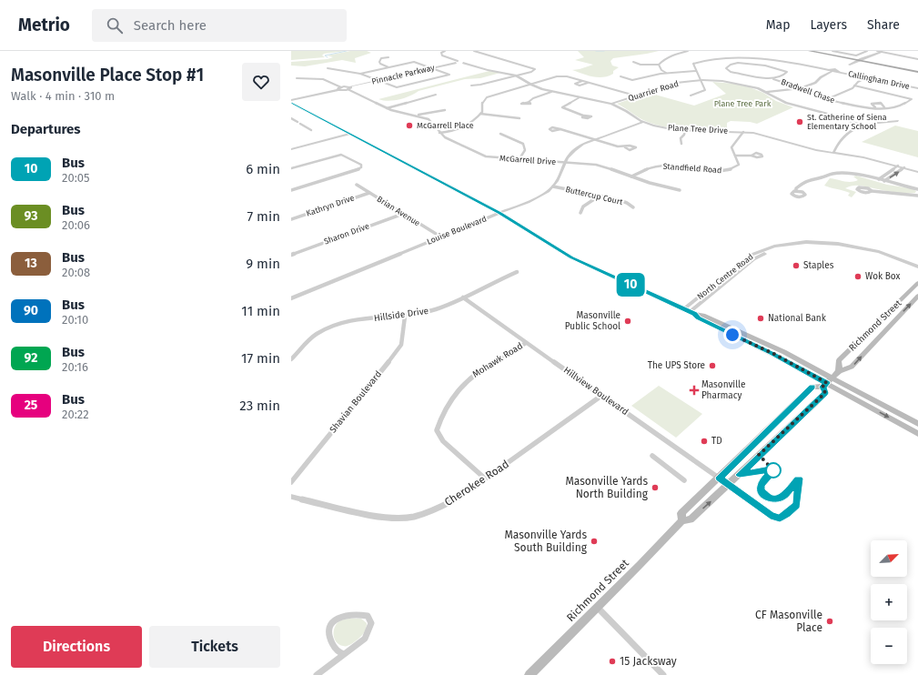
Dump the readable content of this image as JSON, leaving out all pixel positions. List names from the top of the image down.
{
  "streets": {
    "main road": ["Richmond Street"],
    "street": [
      "Pinnacle Parkway",
      "Callingham Drive",
      "Quarrier Road",
      "Bradwell Chase",
      "Plane Tree Drive",
      "McGarrell Drive",
      "Standfield Road",
      "Buttercup Court",
      "Kathryn Drive",
      "Brian Avenue",
      "Louise Boulevard",
      "Sharon Drive",
      "North Centre Road",
      "Hillside Drive",
      "Mohawk Road",
      "Hillview Boulevard",
      "Shavian Boulevard",
      "Cherokee Road"
    ]
  },
  "crossings": [
    ["Pinnacle Parkway", "Plane Tree Drive"],
    ["Pinnacle Parkway", "McGarrell Drive"],
    ["Quarrier Road", "Plane Tree Drive"],
    ["Plane Tree Drive", "Standfield Road"],
    ["McGarrell Drive", "Standfield Road"],
    ["Buttercup Court", "Louise Boulevard"],
    ["Kathryn Drive", "Brian Avenue"],
    ["Brian Avenue", "Louise Boulevard"],
    ["Brian Avenue", "Sharon Drive"],
    ["Hillside Drive", "Hillview Boulevard"],
    ["Hillside Drive", "Shavian Boulevard"],
    ["Richmond Street", "Hillview Boulevard"],
    ["Mohawk Road", "Hillview Boulevard"],
    ["Mohawk Road", "Cherokee Road"],
    ["Hillview Boulevard", "Cherokee Road"]
  ],
  "parks": ["Plane Tree Park"],
  "places": {
    "other": [
      "St. Catherine of Siena Elementary School",
      "McGarrell Place",
      "Staples",
      "Wok Box",
      "National Bank",
      "Masonville Public School",
      "The UPS Store",
      "TD",
      "Masonville Yards North Building",
      "Masonville Yards South Building",
      "CF Masonville Place",
      "15 Jacksway"
    ],
    "health": ["Masonville Pharmacy"]
  },
  "lines": ["bus line 10"],
  "north": "top right",
  "page": {
    "header": "Metrio",
    "search": "Search here",
    "nav": ["Map", "Layers", "Share"],
    "heading": [
      ["Masonville Place Stop #1", "Walk · 4 min · 310 m"],
      "Departures"
    ],
    "on_map": "10",
    "list": [
      {
        "mark": "10",
        "name": "Bus",
        "note": "20:05",
        "value": "6 min"
      },
      {
        "mark": "93",
        "name": "Bus",
        "note": "20:06",
        "value": "7 min"
      },
      {
        "mark": "13",
        "name": "Bus",
        "note": "20:08",
        "value": "9 min"
      },
      {
        "mark": "90",
        "name": "Bus",
        "note": "20:10",
        "value": "11 min"
      },
      {
        "mark": "92",
        "name": "Bus",
        "note": "20:16",
        "value": "17 min"
      },
      {
        "mark": "25",
        "name": "Bus",
        "note": "20:22",
        "value": "23 min"
      }
    ],
    "map_buttons": ["+", "−"],
    "buttons": ["Directions", "Tickets"]
  }
}
